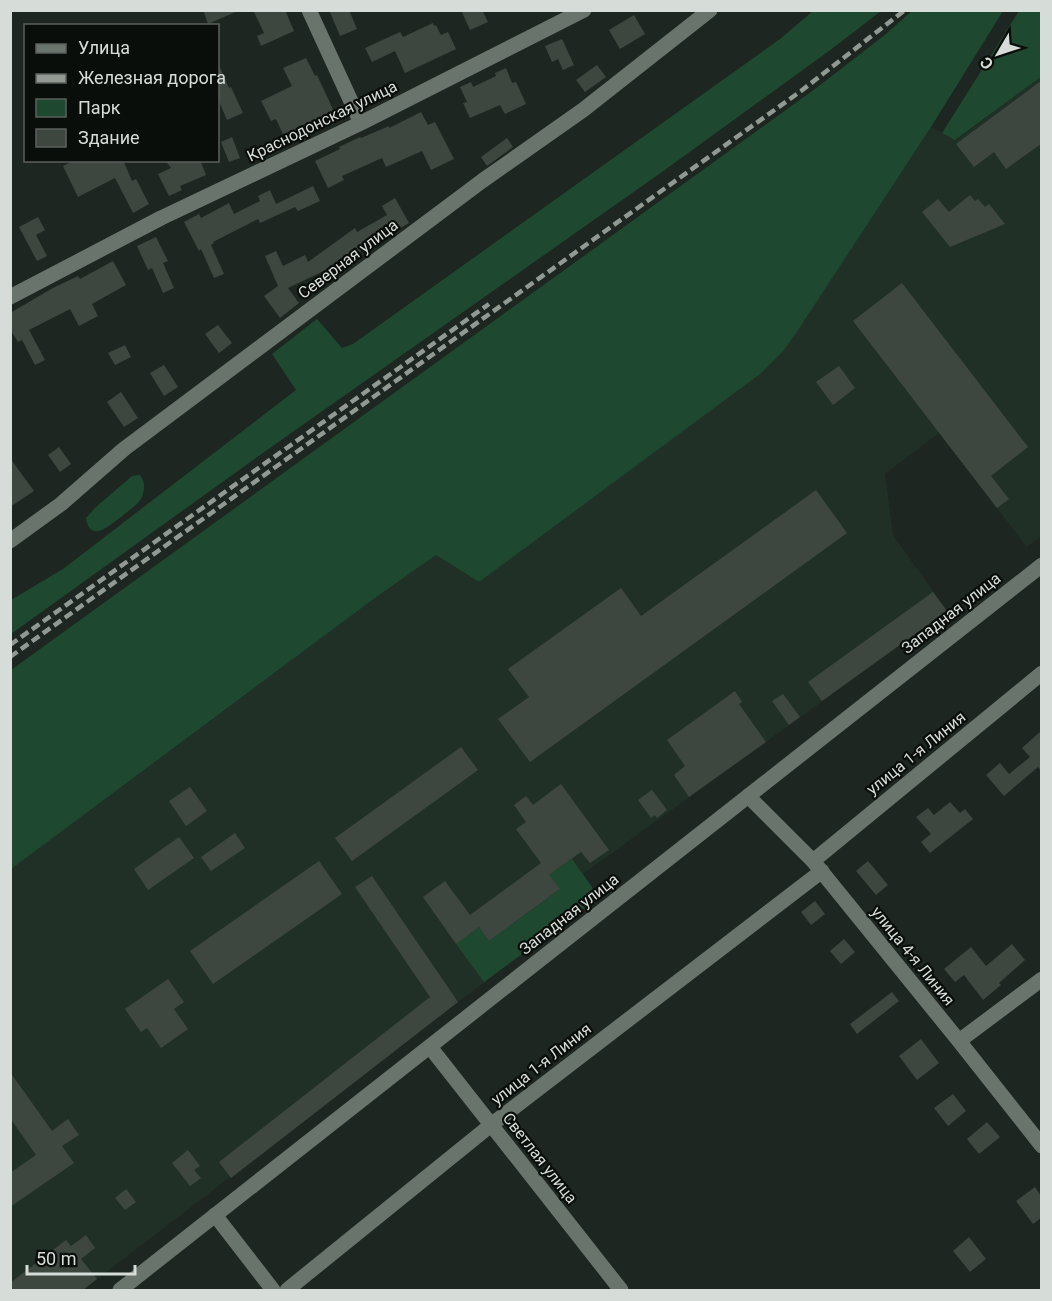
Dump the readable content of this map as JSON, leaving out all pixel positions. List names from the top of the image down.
{
  "streets": {
    "street": [
      "Краснодонская улица",
      "Северная улица",
      "Западная улица",
      "улица 1-я Линия",
      "улица 4-я Линия",
      "Светлая улица"
    ]
  },
  "crossings": [
    ["Западная улица", "улица 4-я Линия"],
    ["Западная улица", "Светлая улица"],
    ["улица 1-я Линия", "улица 4-я Линия"],
    ["улица 1-я Линия", "Светлая улица"]
  ],
  "legend": [
    "Улица",
    "Железная дорога",
    "Парк",
    "Здание"
  ],
  "scale_bar": "50 m",
  "north": "bottom left"
}
